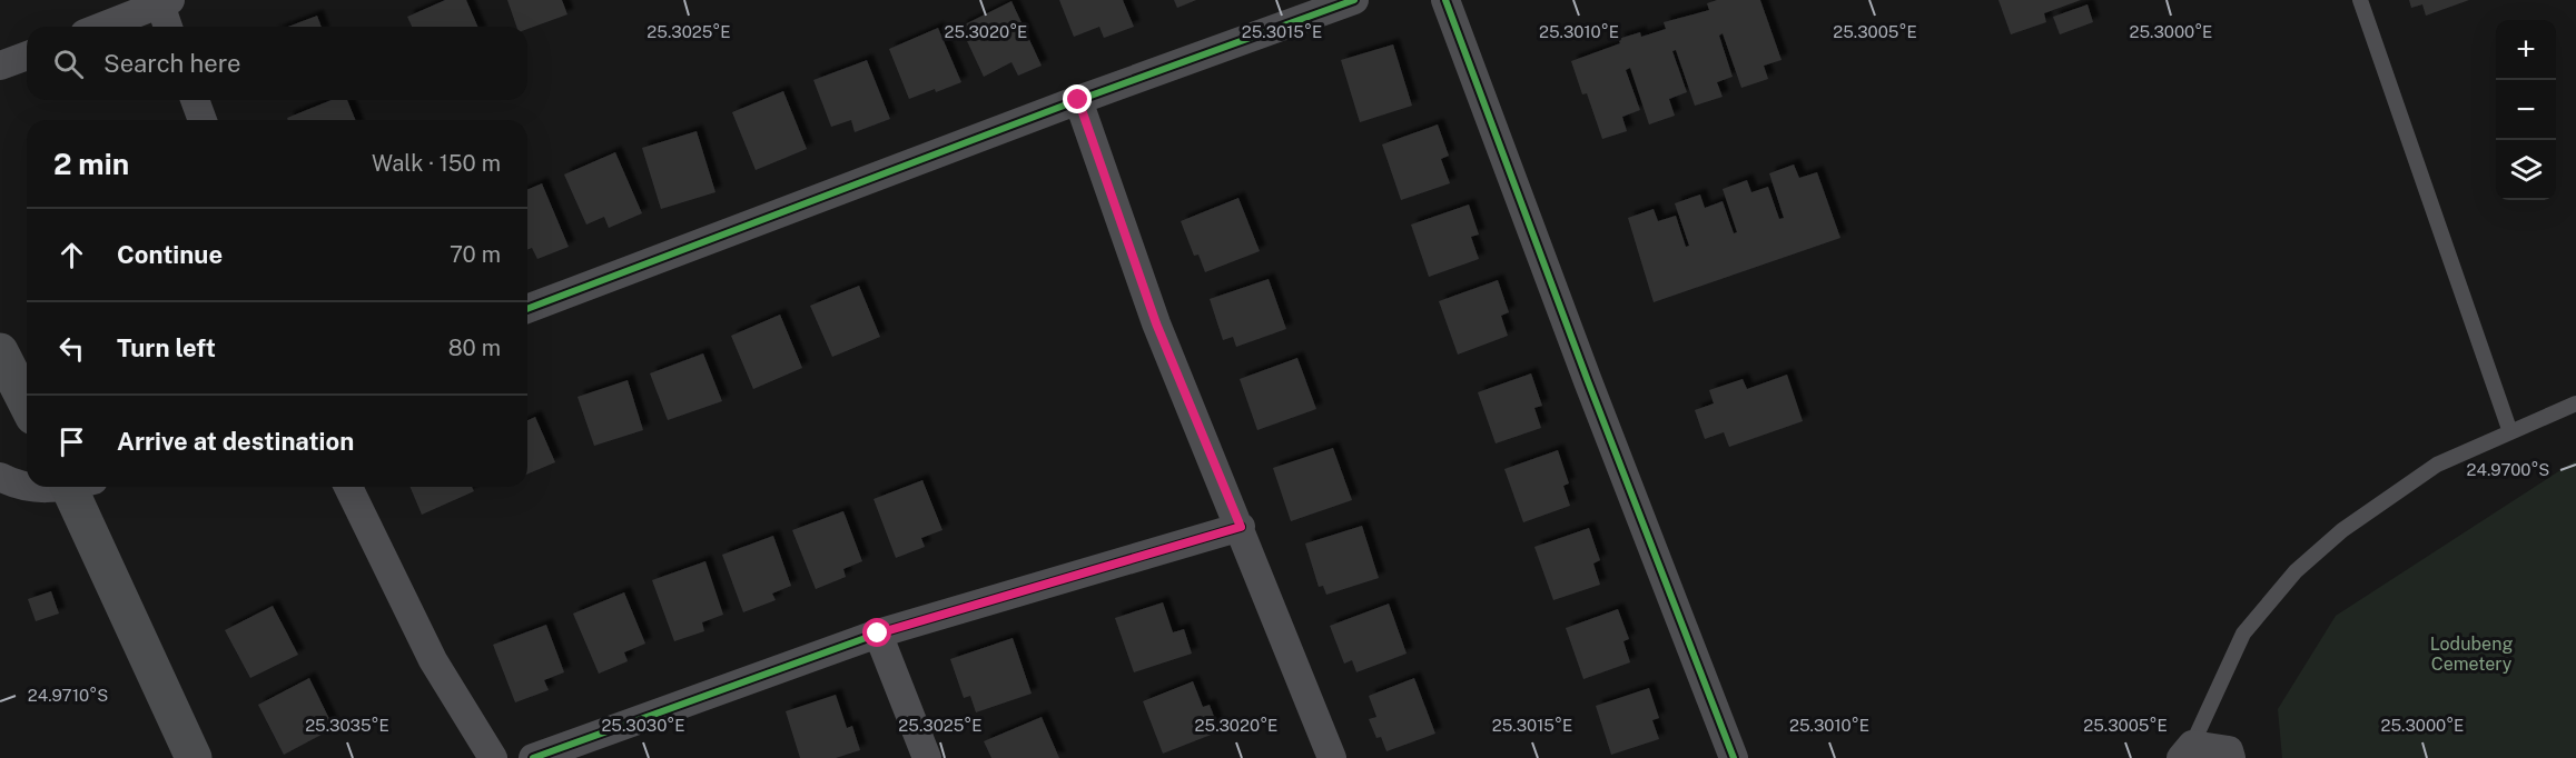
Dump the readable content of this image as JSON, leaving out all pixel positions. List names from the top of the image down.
{
  "parks": ["Lodubeng Cemetery"],
  "page": {
    "map_buttons": ["+", "−"],
    "search": "Search here",
    "heading": ["2 min", "Walk · 150 m"],
    "list": [
      ["Continue", "70 m"],
      ["Turn left", "80 m"],
      "Arrive at destination"
    ]
  },
  "coordinates": [
    "25.3025°E",
    "25.3020°E",
    "25.3015°E",
    "25.3010°E",
    "25.3005°E",
    "25.3000°E",
    "24.9700°S",
    "24.9710°S",
    "25.3035°E",
    "25.3030°E"
  ]
}
